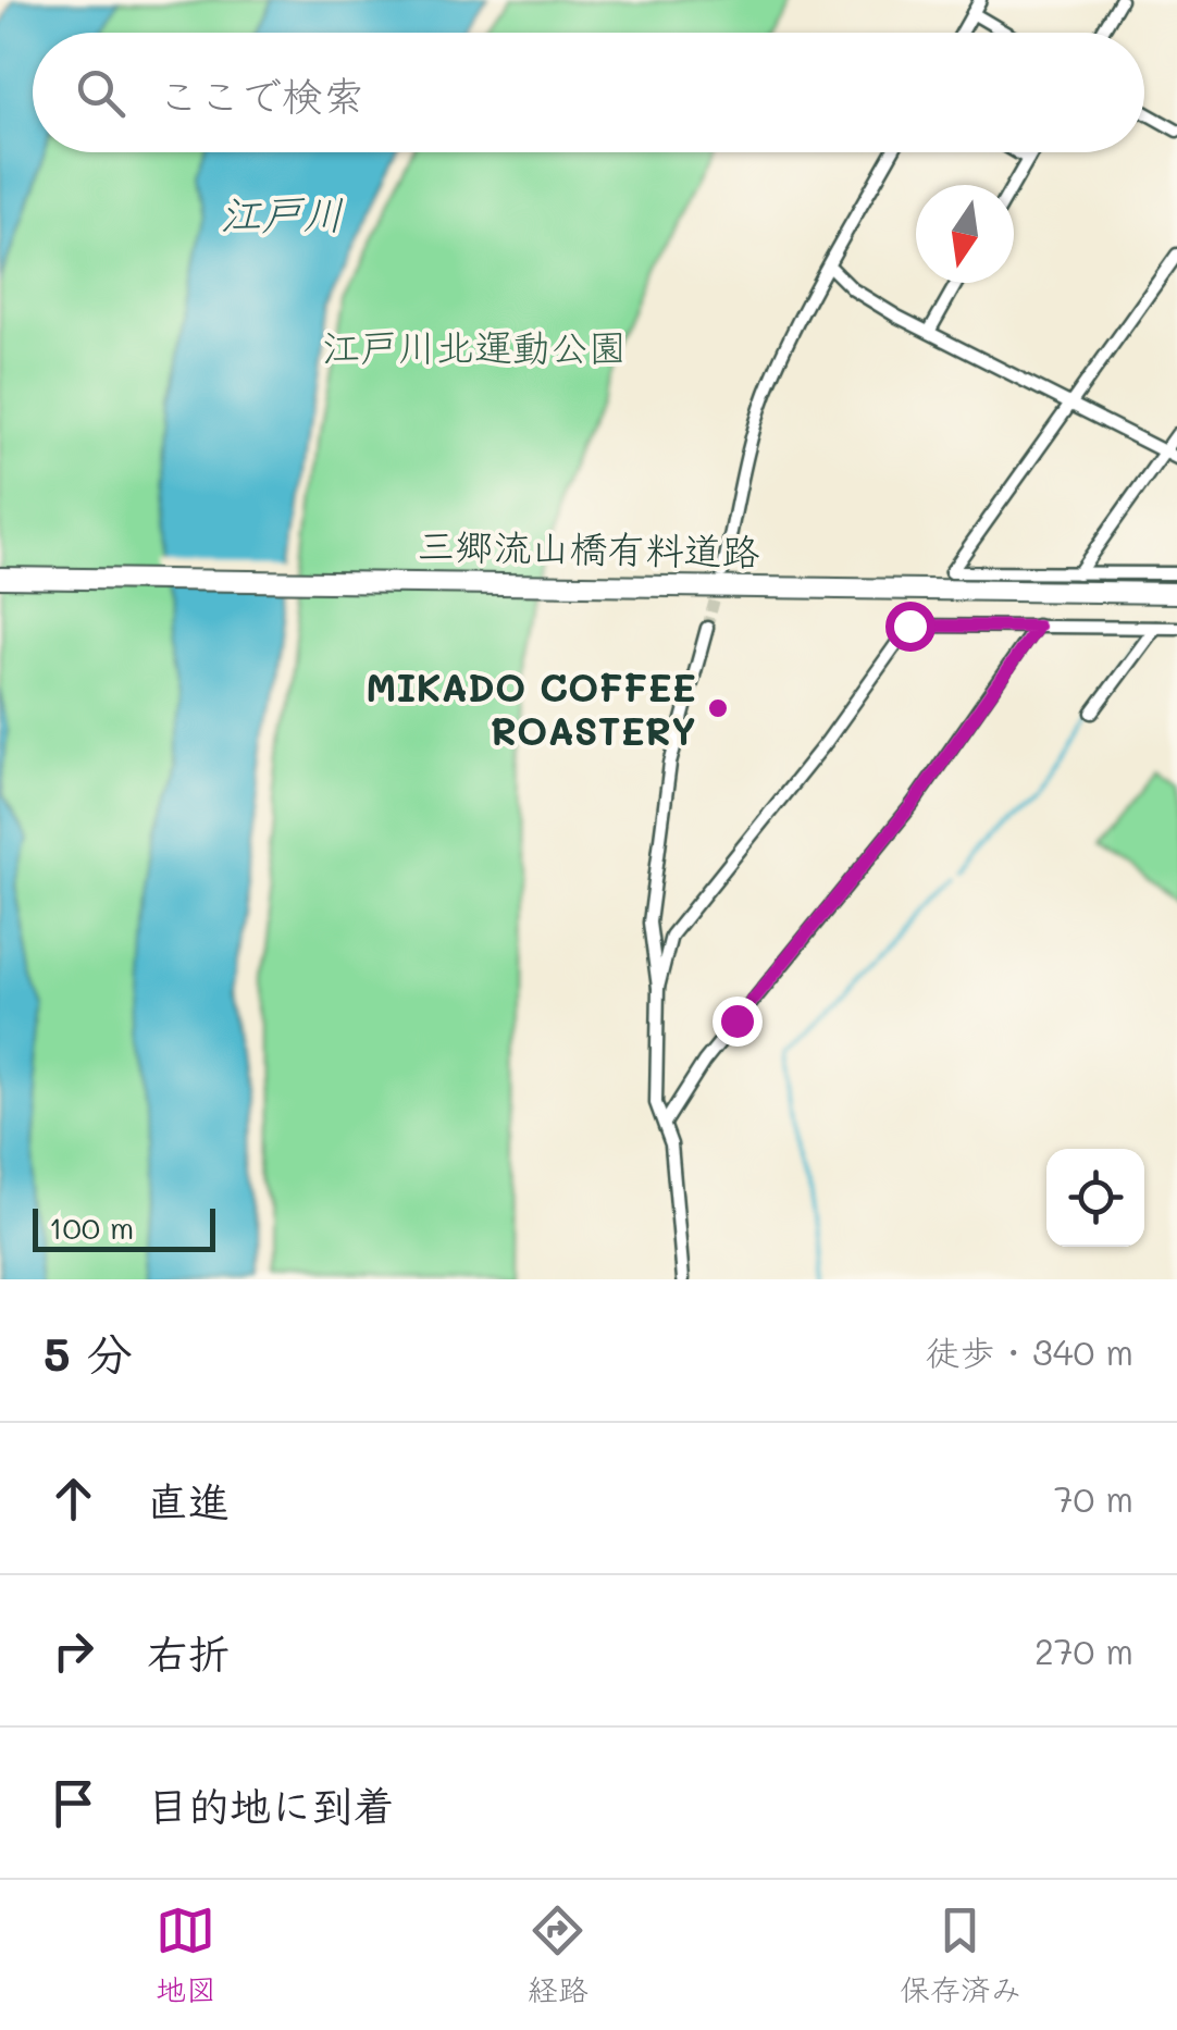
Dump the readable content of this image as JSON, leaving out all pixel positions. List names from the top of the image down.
{
  "streets": {
    "main road": ["三郷流山橋有料道路"]
  },
  "water": ["江戸川"],
  "parks": ["江戸川北運動公園"],
  "places": ["MIKADO COFFEE ROASTERY"],
  "scale_bar": "100 m",
  "north": "bottom",
  "page": {
    "search": "ここで検索",
    "scale": "100 m",
    "heading": ["5 分", "徒歩 · 340 m"],
    "list": [
      ["直進", "70 m"],
      ["右折", "270 m"],
      "目的地に到着"
    ],
    "nav": ["地図", "経路", "保存済み"]
  }
}
